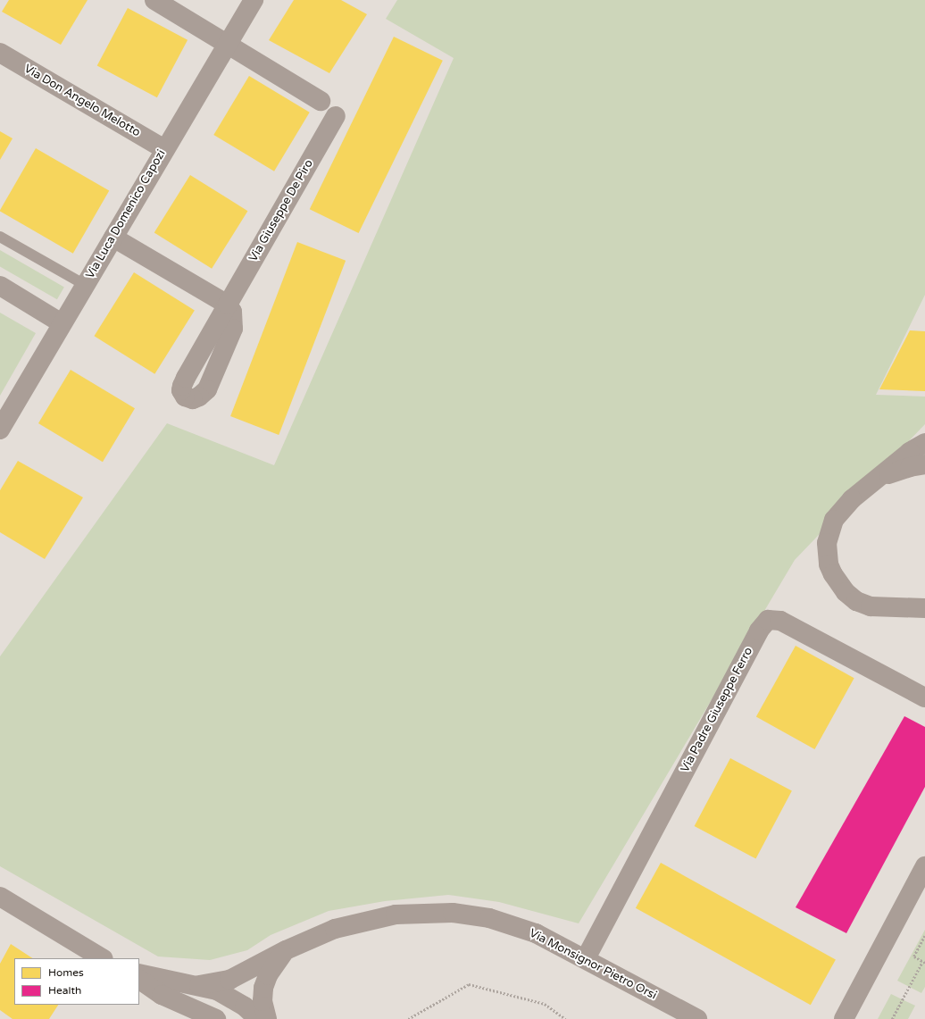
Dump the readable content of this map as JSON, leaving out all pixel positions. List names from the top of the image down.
{
  "streets": {
    "street": [
      "Via Don Angelo Melotto",
      "Via Giuseppe De Piro",
      "Via Luca Domenico Capozi",
      "Via Padre Giuseppe Ferro",
      "Via Monsignor Pietro Orsi"
    ]
  },
  "crossings": [
    ["Via Don Angelo Melotto", "Via Luca Domenico Capozi"],
    ["Via Giuseppe De Piro", "Via Luca Domenico Capozi"],
    ["Via Padre Giuseppe Ferro", "Via Monsignor Pietro Orsi"]
  ],
  "legend": ["Homes", "Health"]
}
